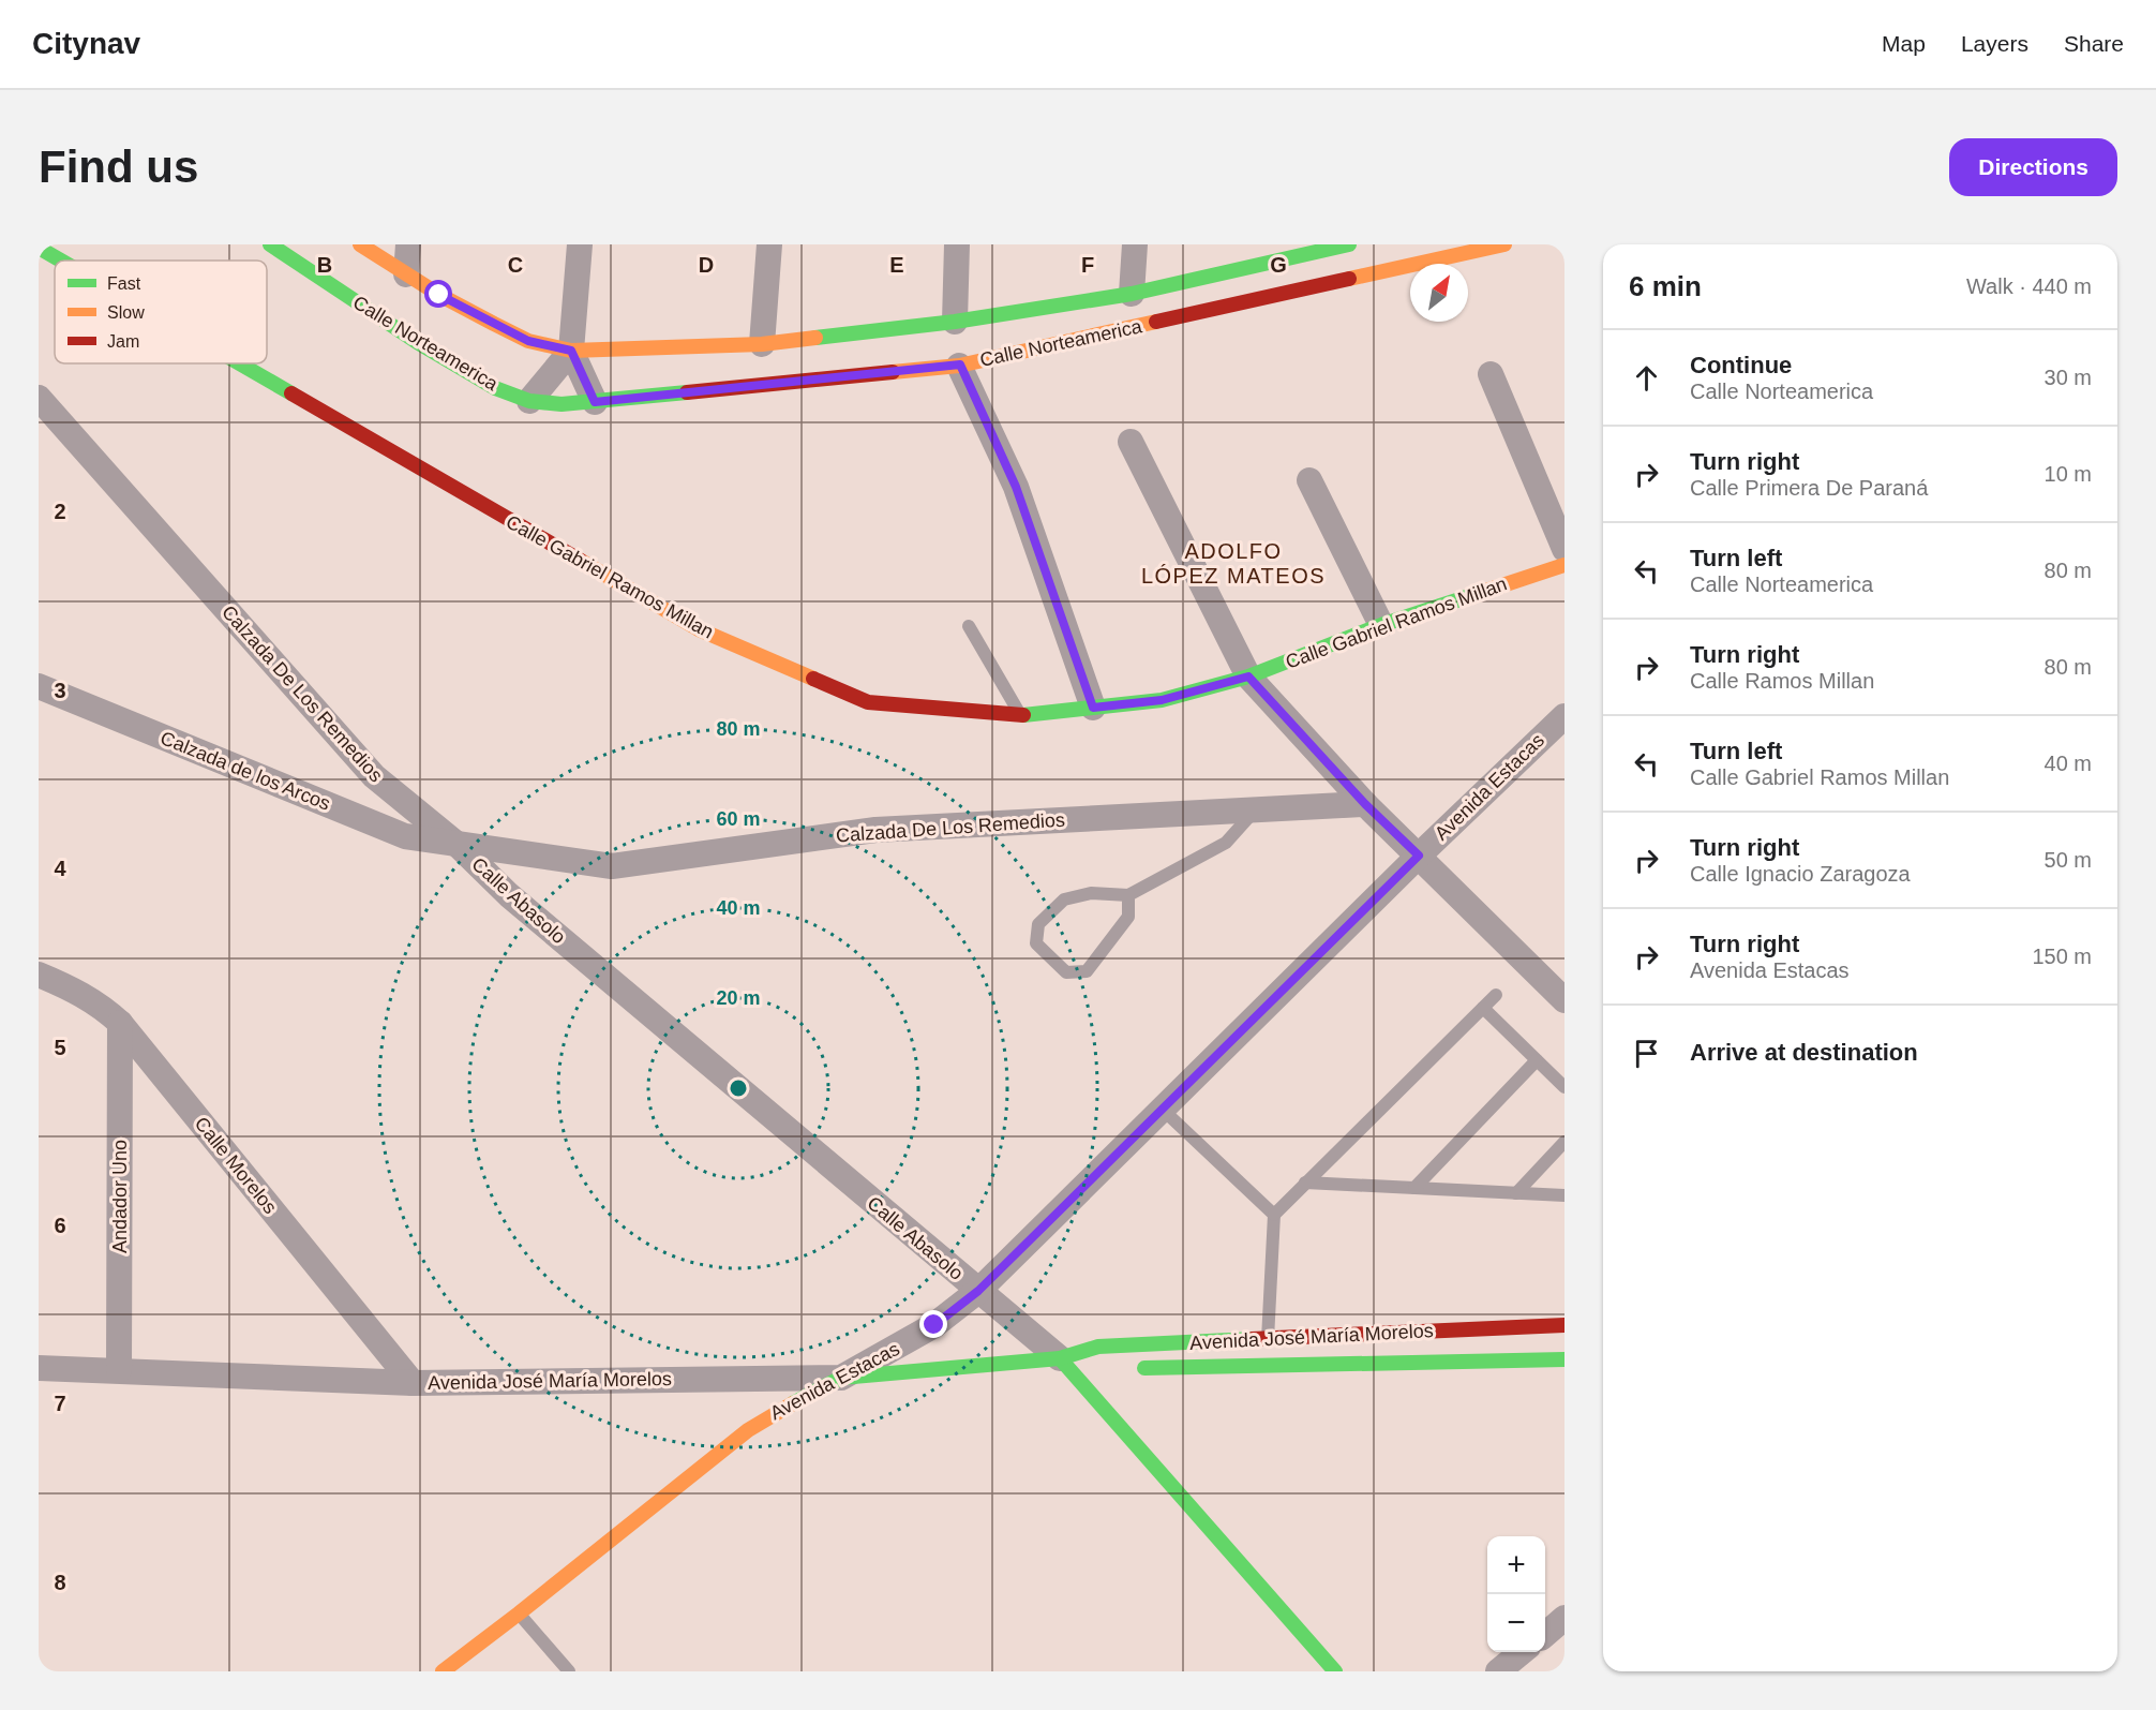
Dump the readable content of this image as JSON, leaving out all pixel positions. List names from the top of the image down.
{
  "streets": {
    "main road": [
      "Calle Norteamerica",
      "Calle Gabriel Ramos Millan",
      "Avenida Estacas",
      "Calle Abasolo",
      "Avenida José María Morelos"
    ],
    "street": [
      "Calzada De Los Remedios",
      "Calzada de los Arcos",
      "Calle Morelos",
      "Andador Uno"
    ]
  },
  "crossings": [
    ["Calzada De Los Remedios", "Calzada de los Arcos"],
    ["Calzada De Los Remedios", "Calle Abasolo"],
    ["Calzada de los Arcos", "Calle Abasolo"],
    ["Avenida Estacas", "Calle Abasolo"],
    ["Avenida Estacas", "Avenida José María Morelos"],
    ["Calle Abasolo", "Avenida José María Morelos"],
    ["Calle Morelos", "Andador Uno"],
    ["Calle Morelos", "Avenida José María Morelos"],
    ["Andador Uno", "Avenida José María Morelos"]
  ],
  "districts": ["ADOLFO LÓPEZ MATEOS"],
  "legend": ["Fast", "Slow", "Jam"],
  "north": "top right",
  "page": {
    "header": "Citynav",
    "nav": ["Map", "Layers", "Share"],
    "buttons": "Directions",
    "title": "Find us",
    "heading": ["6 min", "Walk · 440 m"],
    "list": [
      ["Continue", "Calle Norteamerica", "30 m"],
      ["Turn right", "Calle Primera De Paraná", "10 m"],
      ["Turn left", "Calle Norteamerica", "80 m"],
      ["Turn right", "Calle Ramos Millan", "80 m"],
      ["Turn left", "Calle Gabriel Ramos Millan", "40 m"],
      ["Turn right", "Calle Ignacio Zaragoza", "50 m"],
      ["Turn right", "Avenida Estacas", "150 m"],
      "Arrive at destination"
    ],
    "map_buttons": ["+", "−"]
  },
  "grid": {
    "columns": [
      "B",
      "C",
      "D",
      "E",
      "F",
      "G"
    ],
    "rows": [
      "2",
      "3",
      "4",
      "5",
      "6",
      "7",
      "8"
    ]
  },
  "rings": [
    "80 m",
    "60 m",
    "40 m",
    "20 m"
  ]
}
